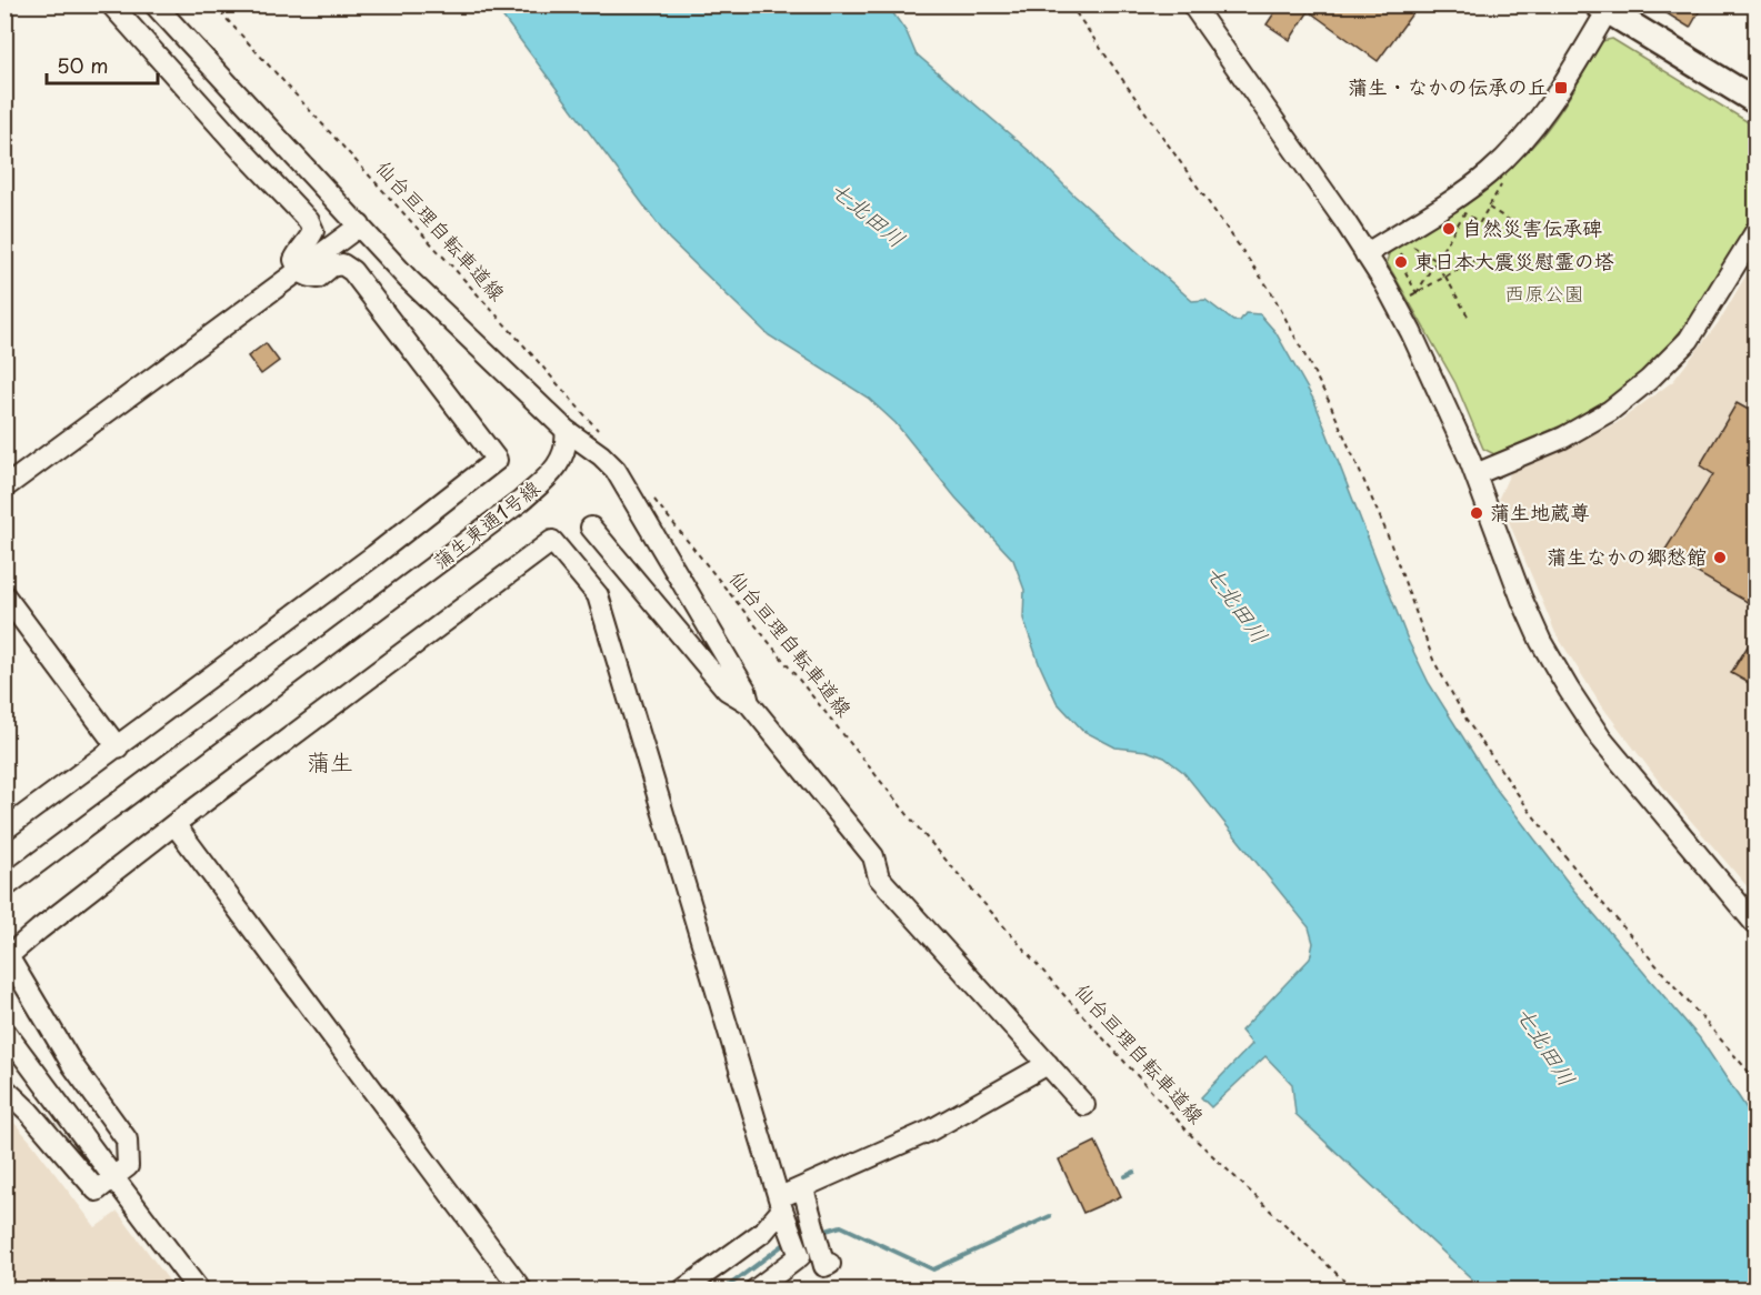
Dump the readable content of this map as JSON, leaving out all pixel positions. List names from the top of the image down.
{
  "streets": {
    "street": ["蒲生東通1号線"],
    "path": ["仙台亘理自転車道線"]
  },
  "districts": ["蒲生"],
  "water": ["七北田川"],
  "parks": ["西原公園"],
  "places": {
    "transit": ["蒲生・なかの伝承の丘"],
    "other": [
      "自然災害伝承碑",
      "東日本大震災慰霊の塔",
      "蒲生地蔵尊",
      "蒲生なかの郷愁館"
    ]
  },
  "scale_bar": "50 m"
}
